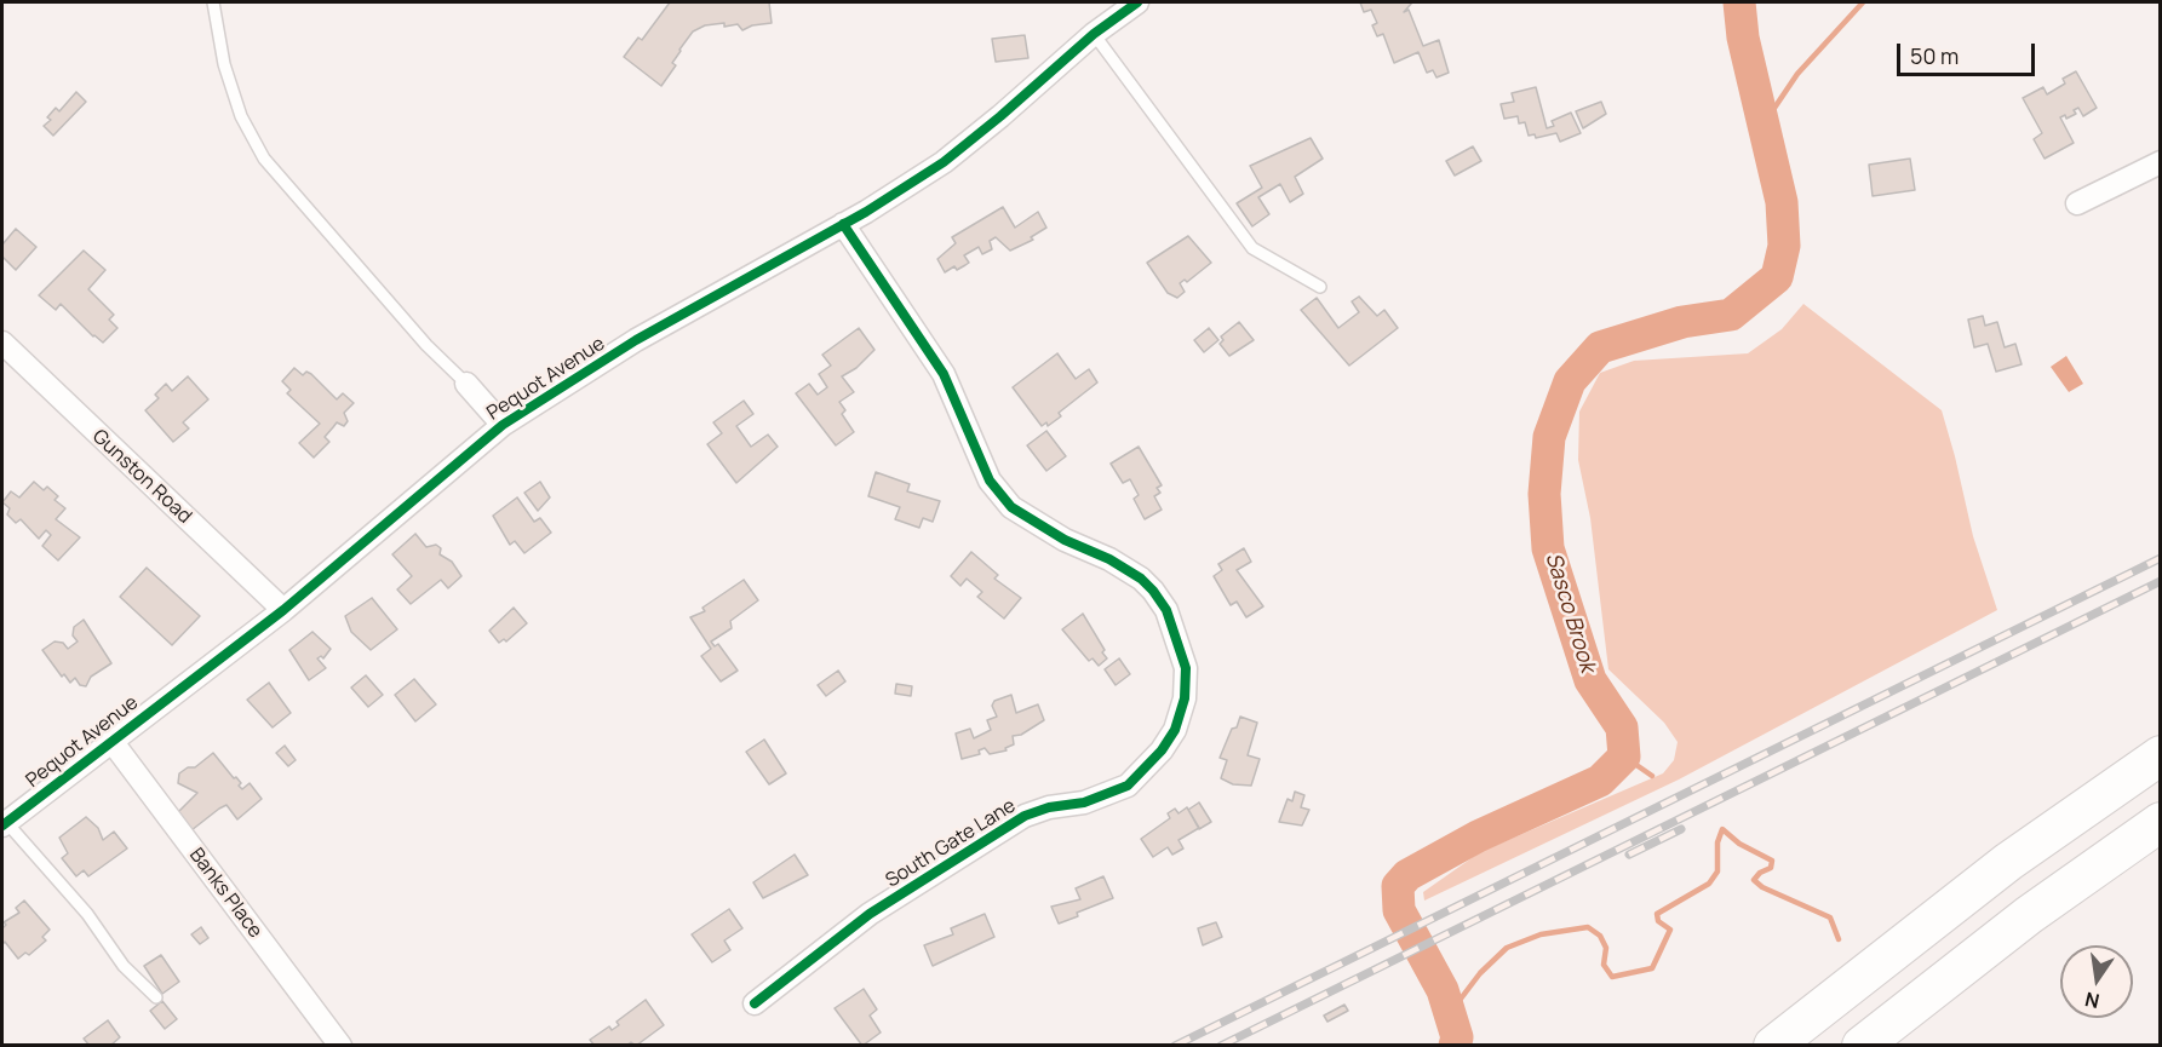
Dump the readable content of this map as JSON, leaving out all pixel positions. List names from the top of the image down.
{
  "streets": {
    "street": [
      "Pequot Avenue",
      "Gunston Road",
      "South Gate Lane",
      "Banks Place"
    ]
  },
  "crossings": [
    ["Pequot Avenue", "Gunston Road"],
    ["Pequot Avenue", "South Gate Lane"],
    ["Pequot Avenue", "Banks Place"]
  ],
  "water": ["Sasco Brook"],
  "scale_bar": "50 m",
  "north": "bottom"
}
